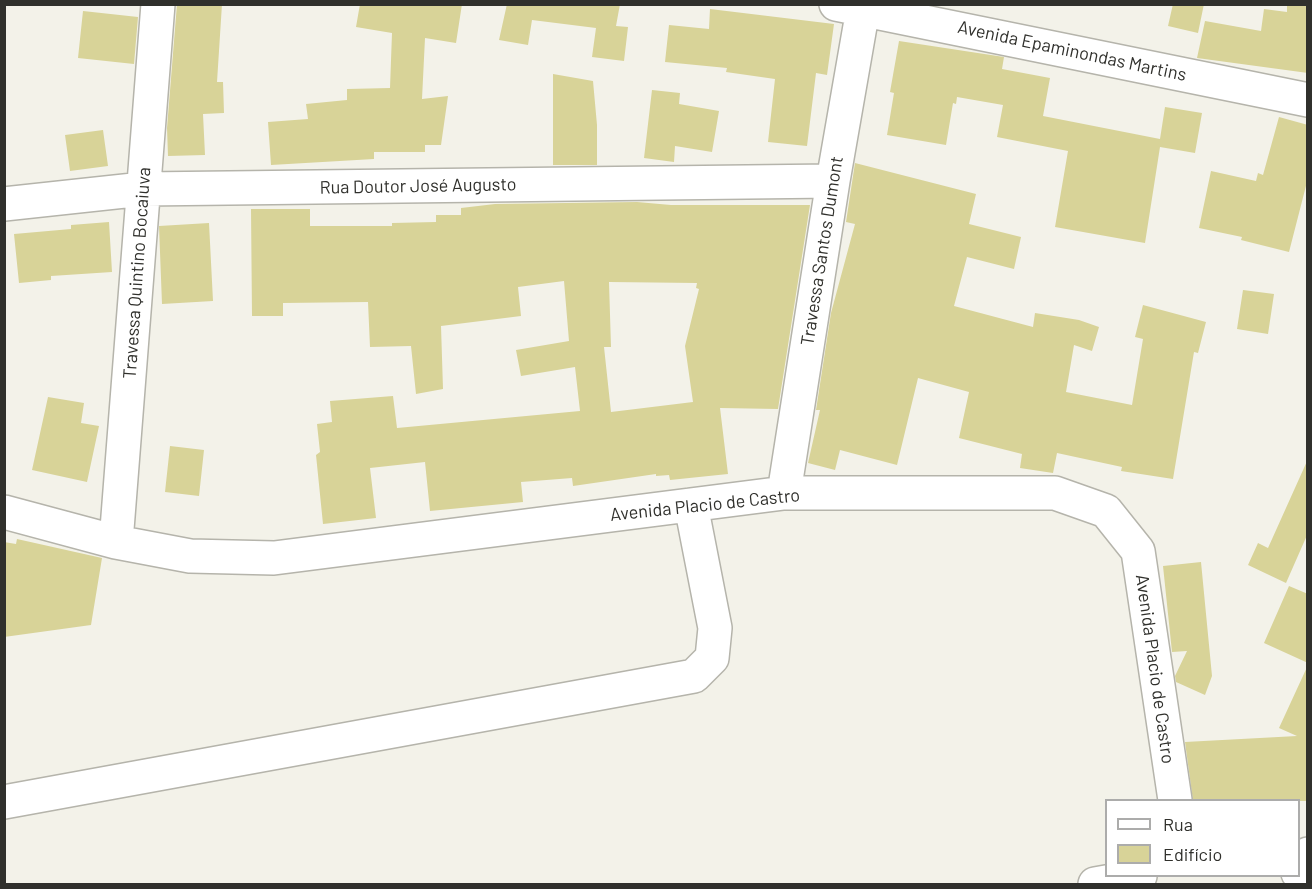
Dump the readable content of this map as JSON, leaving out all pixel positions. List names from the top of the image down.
{
  "streets": {
    "street": [
      "Avenida Epaminondas Martins",
      "Rua Doutor José Augusto",
      "Travessa Santos Dumont",
      "Travessa Quintino Bocaiuva",
      "Avenida Placio de Castro"
    ]
  },
  "crossings": [
    ["Avenida Epaminondas Martins", "Travessa Santos Dumont"],
    ["Rua Doutor José Augusto", "Travessa Santos Dumont"],
    ["Rua Doutor José Augusto", "Travessa Quintino Bocaiuva"],
    ["Travessa Santos Dumont", "Avenida Placio de Castro"],
    ["Travessa Quintino Bocaiuva", "Avenida Placio de Castro"]
  ],
  "legend": ["Rua", "Edifício"]
}
